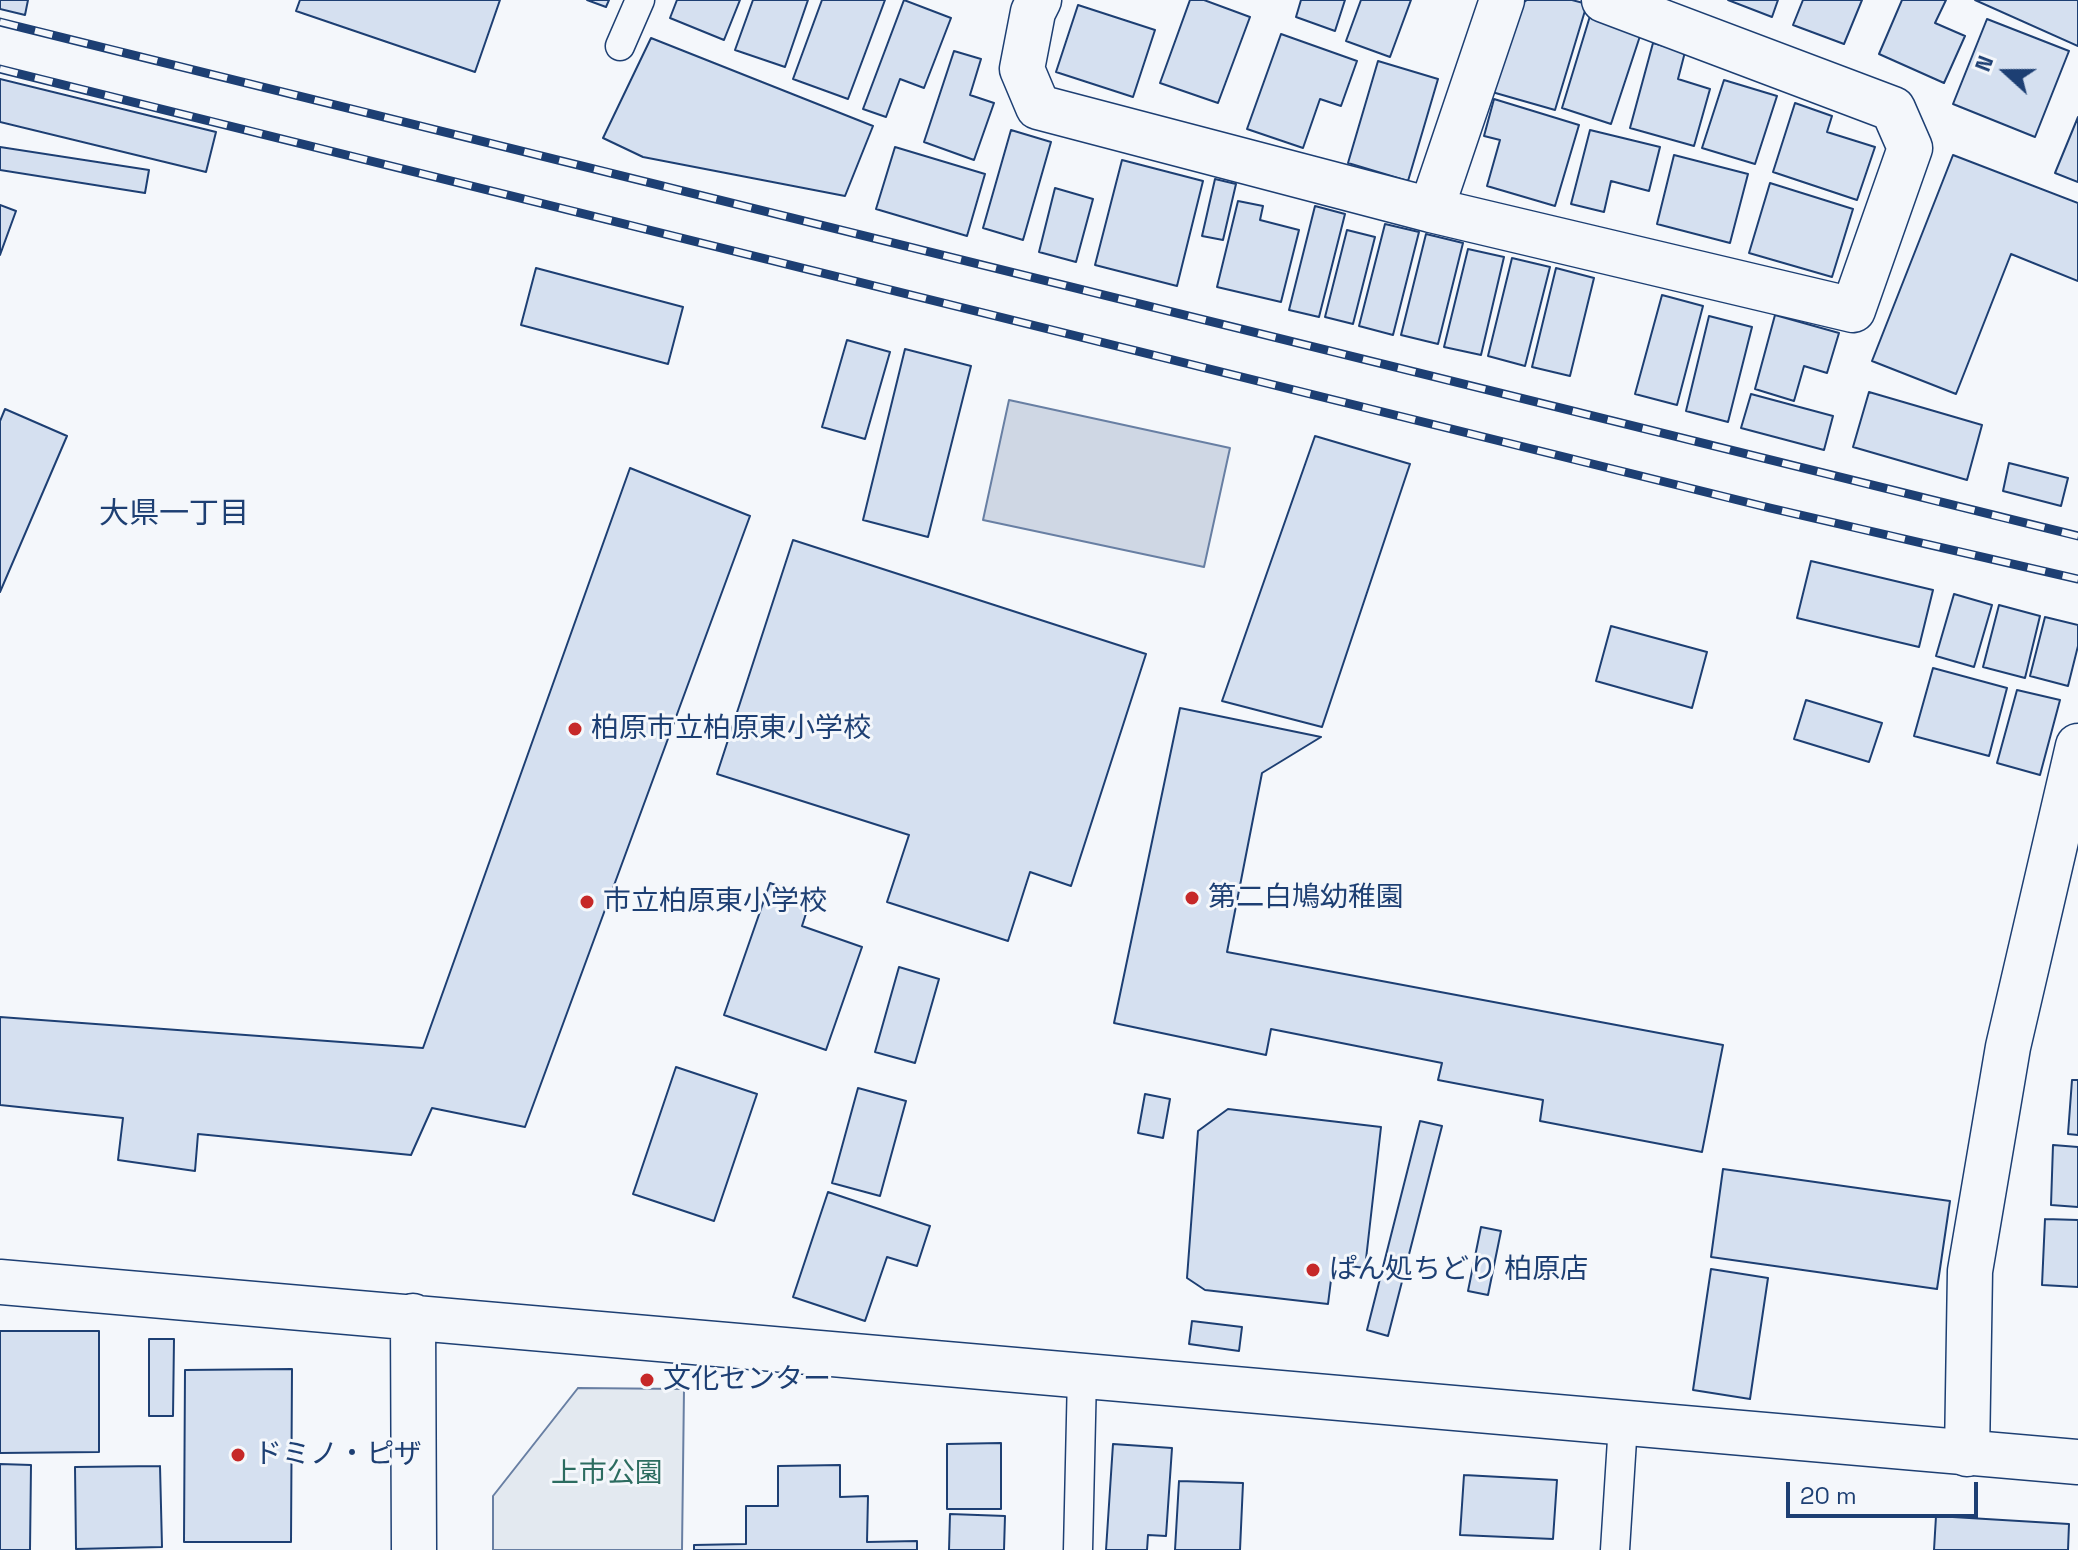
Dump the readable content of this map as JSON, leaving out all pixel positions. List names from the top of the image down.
{
  "districts": ["大県一丁目"],
  "parks": ["上市公園"],
  "places": [
    "柏原市立柏原東小学校",
    "第二白鳩幼稚園",
    "市立柏原東小学校",
    "ぱん処ちどり 柏原店",
    "文化センター",
    "ドミノ・ピザ"
  ],
  "scale_bar": "20 m",
  "north": "left"
}
